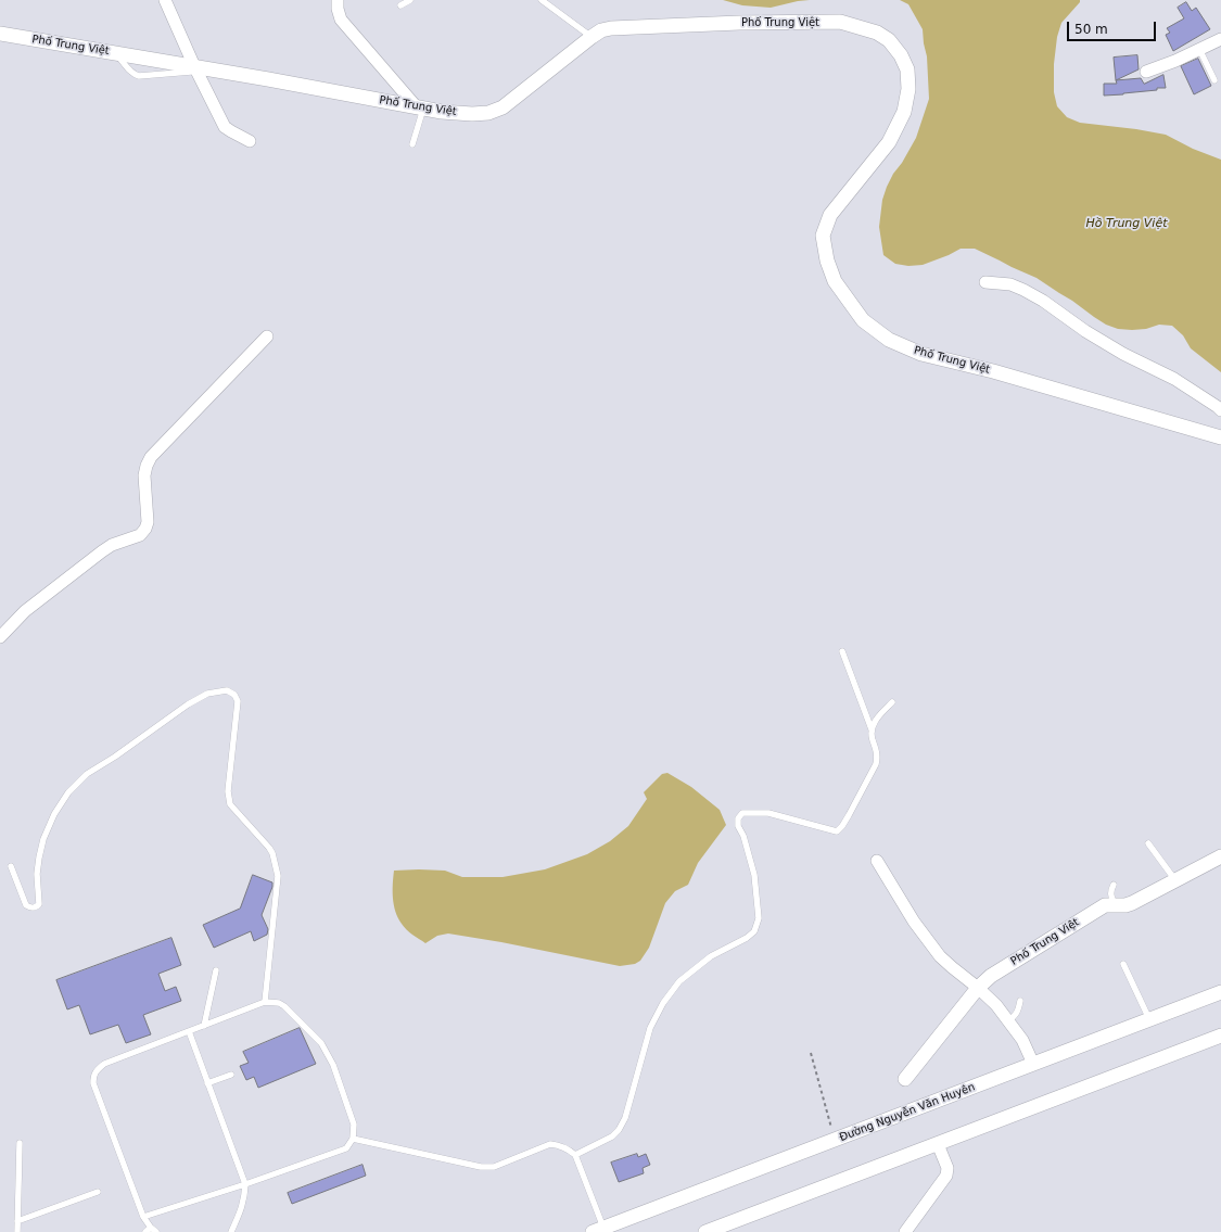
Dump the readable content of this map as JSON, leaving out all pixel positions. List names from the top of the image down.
{
  "streets": {
    "street": ["Phố Trung Việt", "Đường Nguyễn Văn Huyên"]
  },
  "water": ["Hồ Trung Việt"],
  "scale_bar": "50 m"
}
